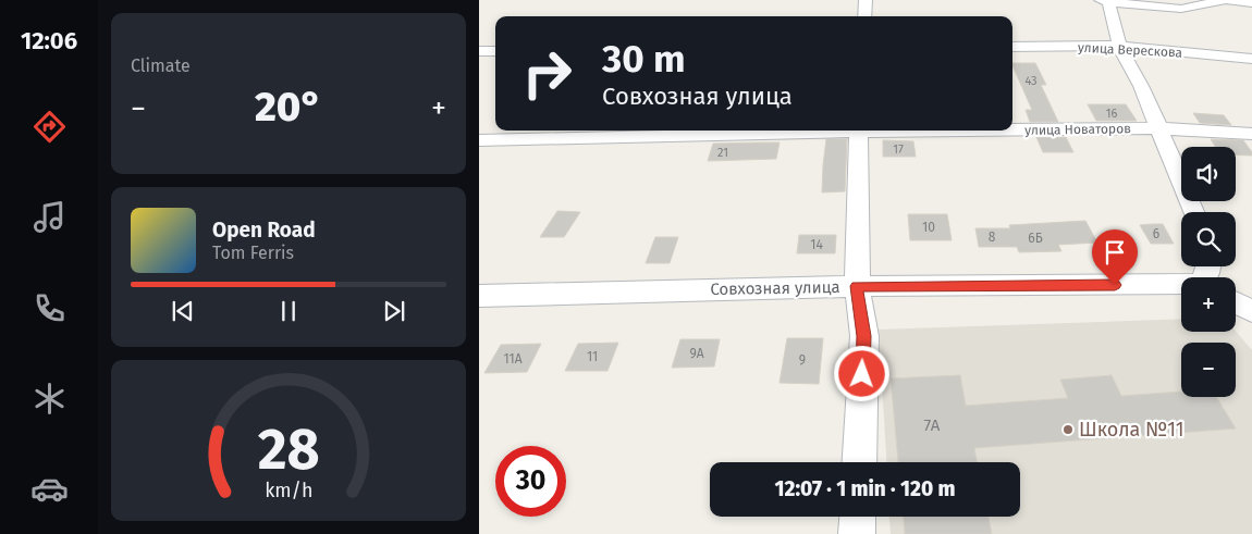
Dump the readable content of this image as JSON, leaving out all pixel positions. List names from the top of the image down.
{
  "streets": {
    "street": ["улица Верескова", "улица Новаторов", "Совхозная улица"]
  },
  "places": ["Школа №11"],
  "house_numbers": [
    "43",
    "16",
    "17",
    "21",
    "10",
    "6",
    "8",
    "6Б",
    "14",
    "9А",
    "11",
    "11А",
    "9",
    "7А"
  ],
  "page": {
    "tabs": "12:06",
    "tile": "Climate",
    "turn": ["30 m", "Совхозная улица"],
    "heat": ["−", "20°", "+"],
    "map_buttons": ["+", "−"],
    "song": ["Open Road", "Tom Ferris"],
    "limit": "30",
    "trip": "12:07 · 1 min · 120 m",
    "gauge": ["28", "km/h"]
  }
}
